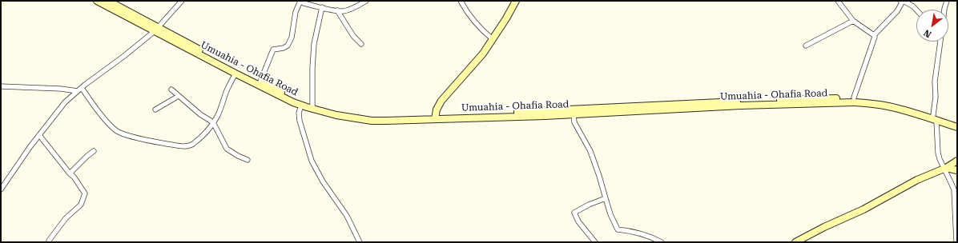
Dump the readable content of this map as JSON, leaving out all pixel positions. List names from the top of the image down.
{
  "streets": {
    "main road": ["Umuahia - Ohafia Road"]
  },
  "north": "bottom left"
}
